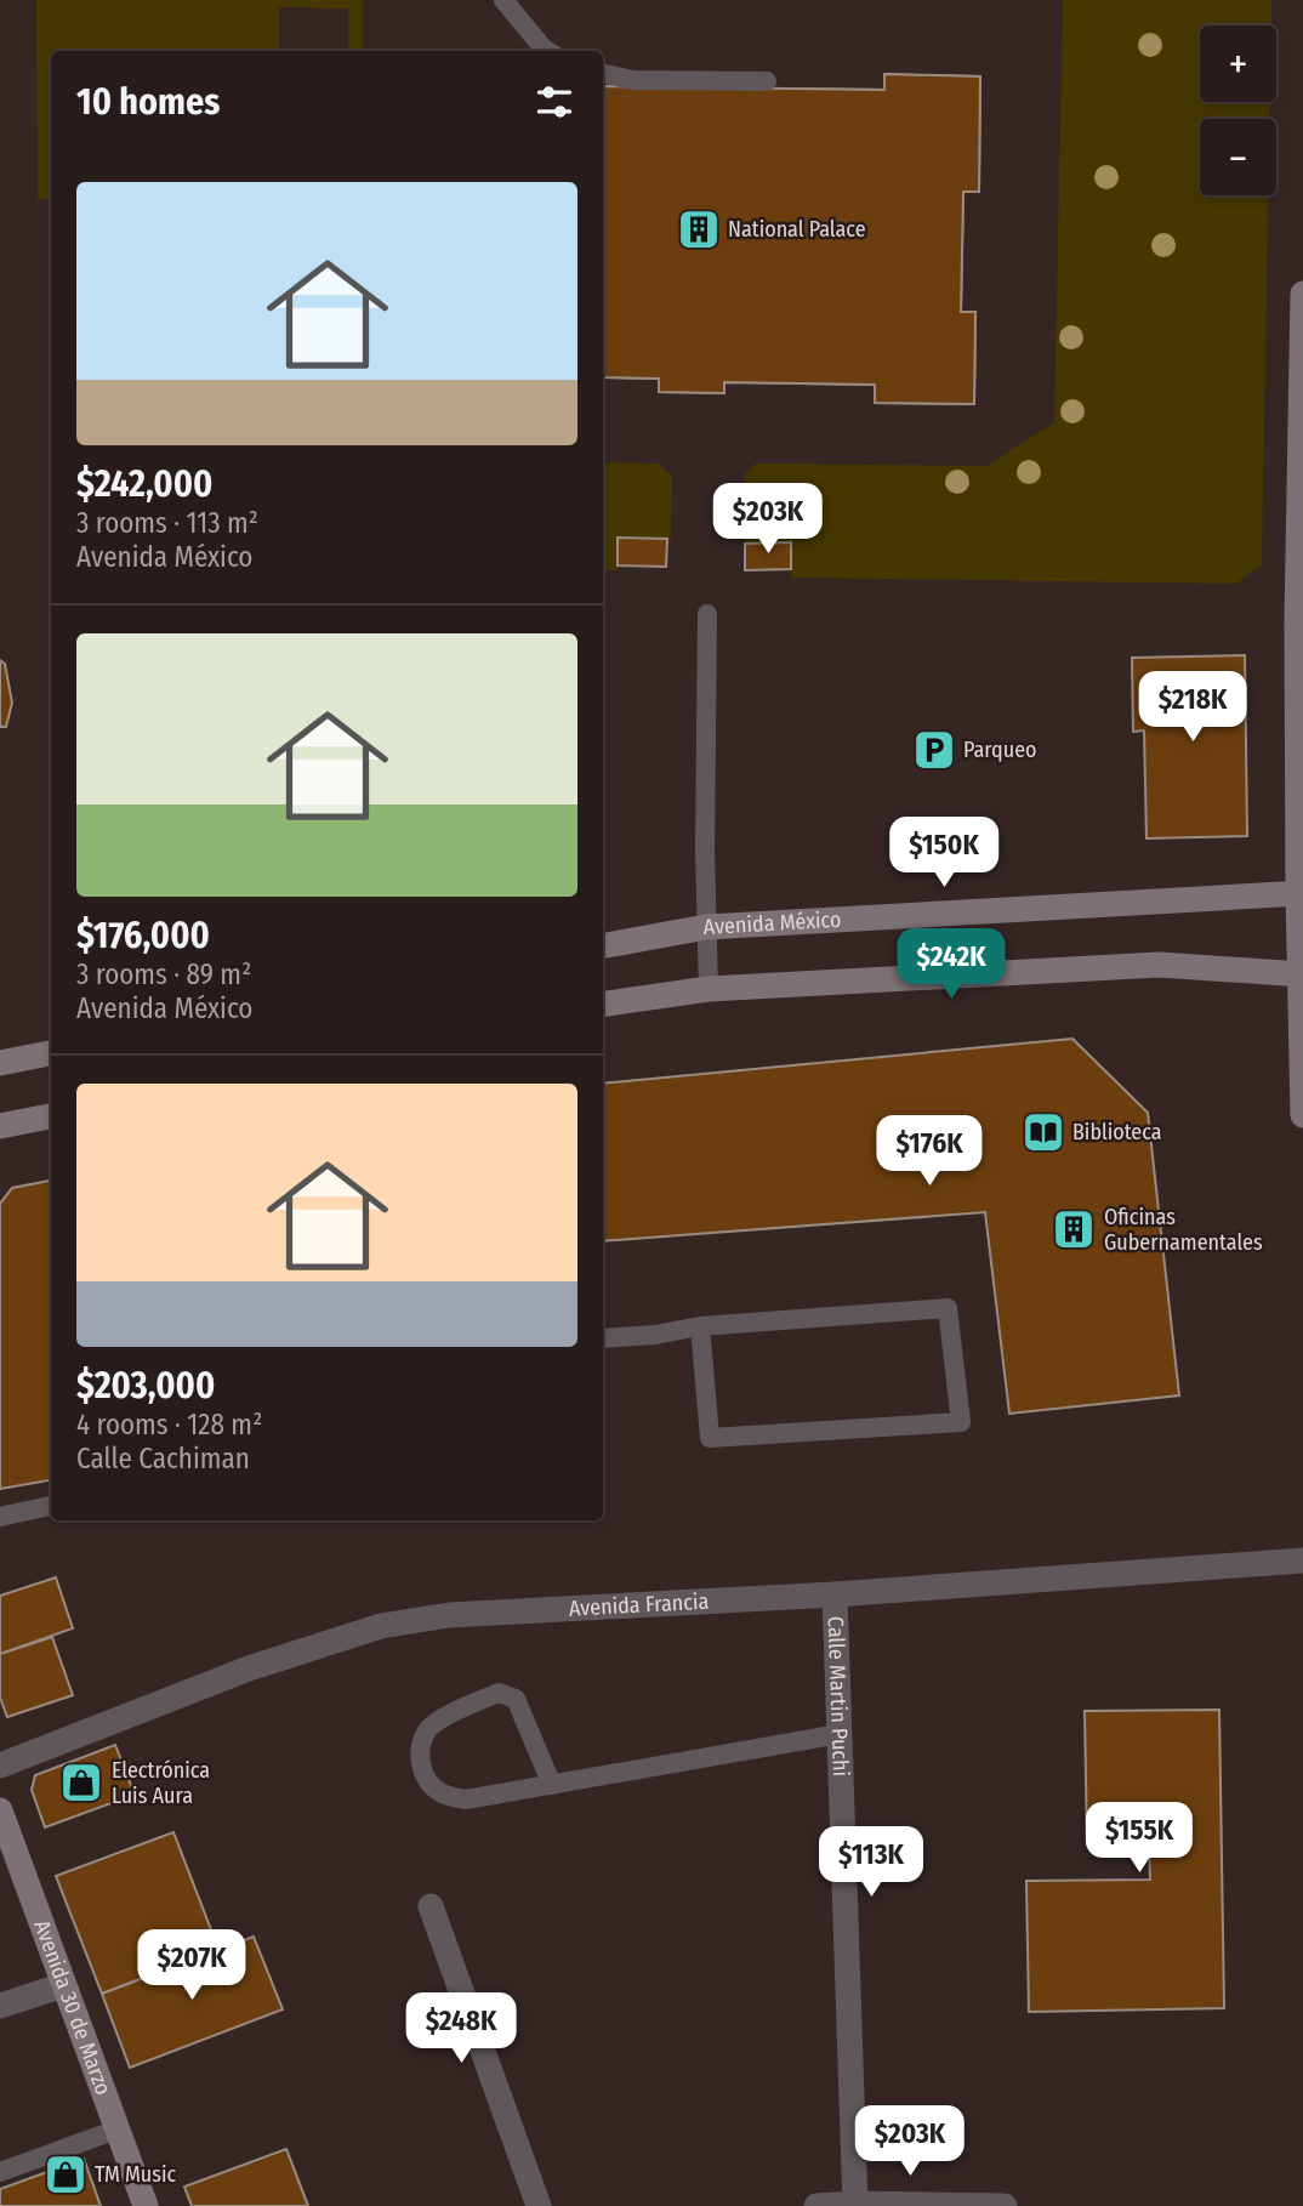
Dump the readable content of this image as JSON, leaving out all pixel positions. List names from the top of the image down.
{
  "streets": {
    "main road": ["Avenida México", "Avenida 30 de Marzo"],
    "street": ["Avenida Francia", "Calle Martin Puchi"]
  },
  "crossings": [
    ["Avenida Francia", "Calle Martin Puchi"]
  ],
  "places": {
    "building": ["National Palace", "Oficinas Gubernamentales"],
    "parking": ["Parqueo"],
    "library": ["Biblioteca"],
    "shop": ["Electrónica Luis Aura", "TM Music"]
  },
  "page": {
    "map_buttons": ["+", "−"],
    "heading": "10 homes",
    "list": [
      {
        "name": "$242,000",
        "note": "3 rooms · 113 m² · Avenida México"
      },
      {
        "name": "$176,000",
        "note": "3 rooms · 89 m² · Avenida México"
      },
      {
        "name": "$203,000",
        "note": "4 rooms · 128 m² · Calle Cachiman"
      }
    ],
    "price": [
      "$203K",
      "$218K",
      "$150K",
      "$242K",
      "$176K",
      "$155K",
      "$113K",
      "$207K",
      "$248K",
      "$203K"
    ]
  }
}
